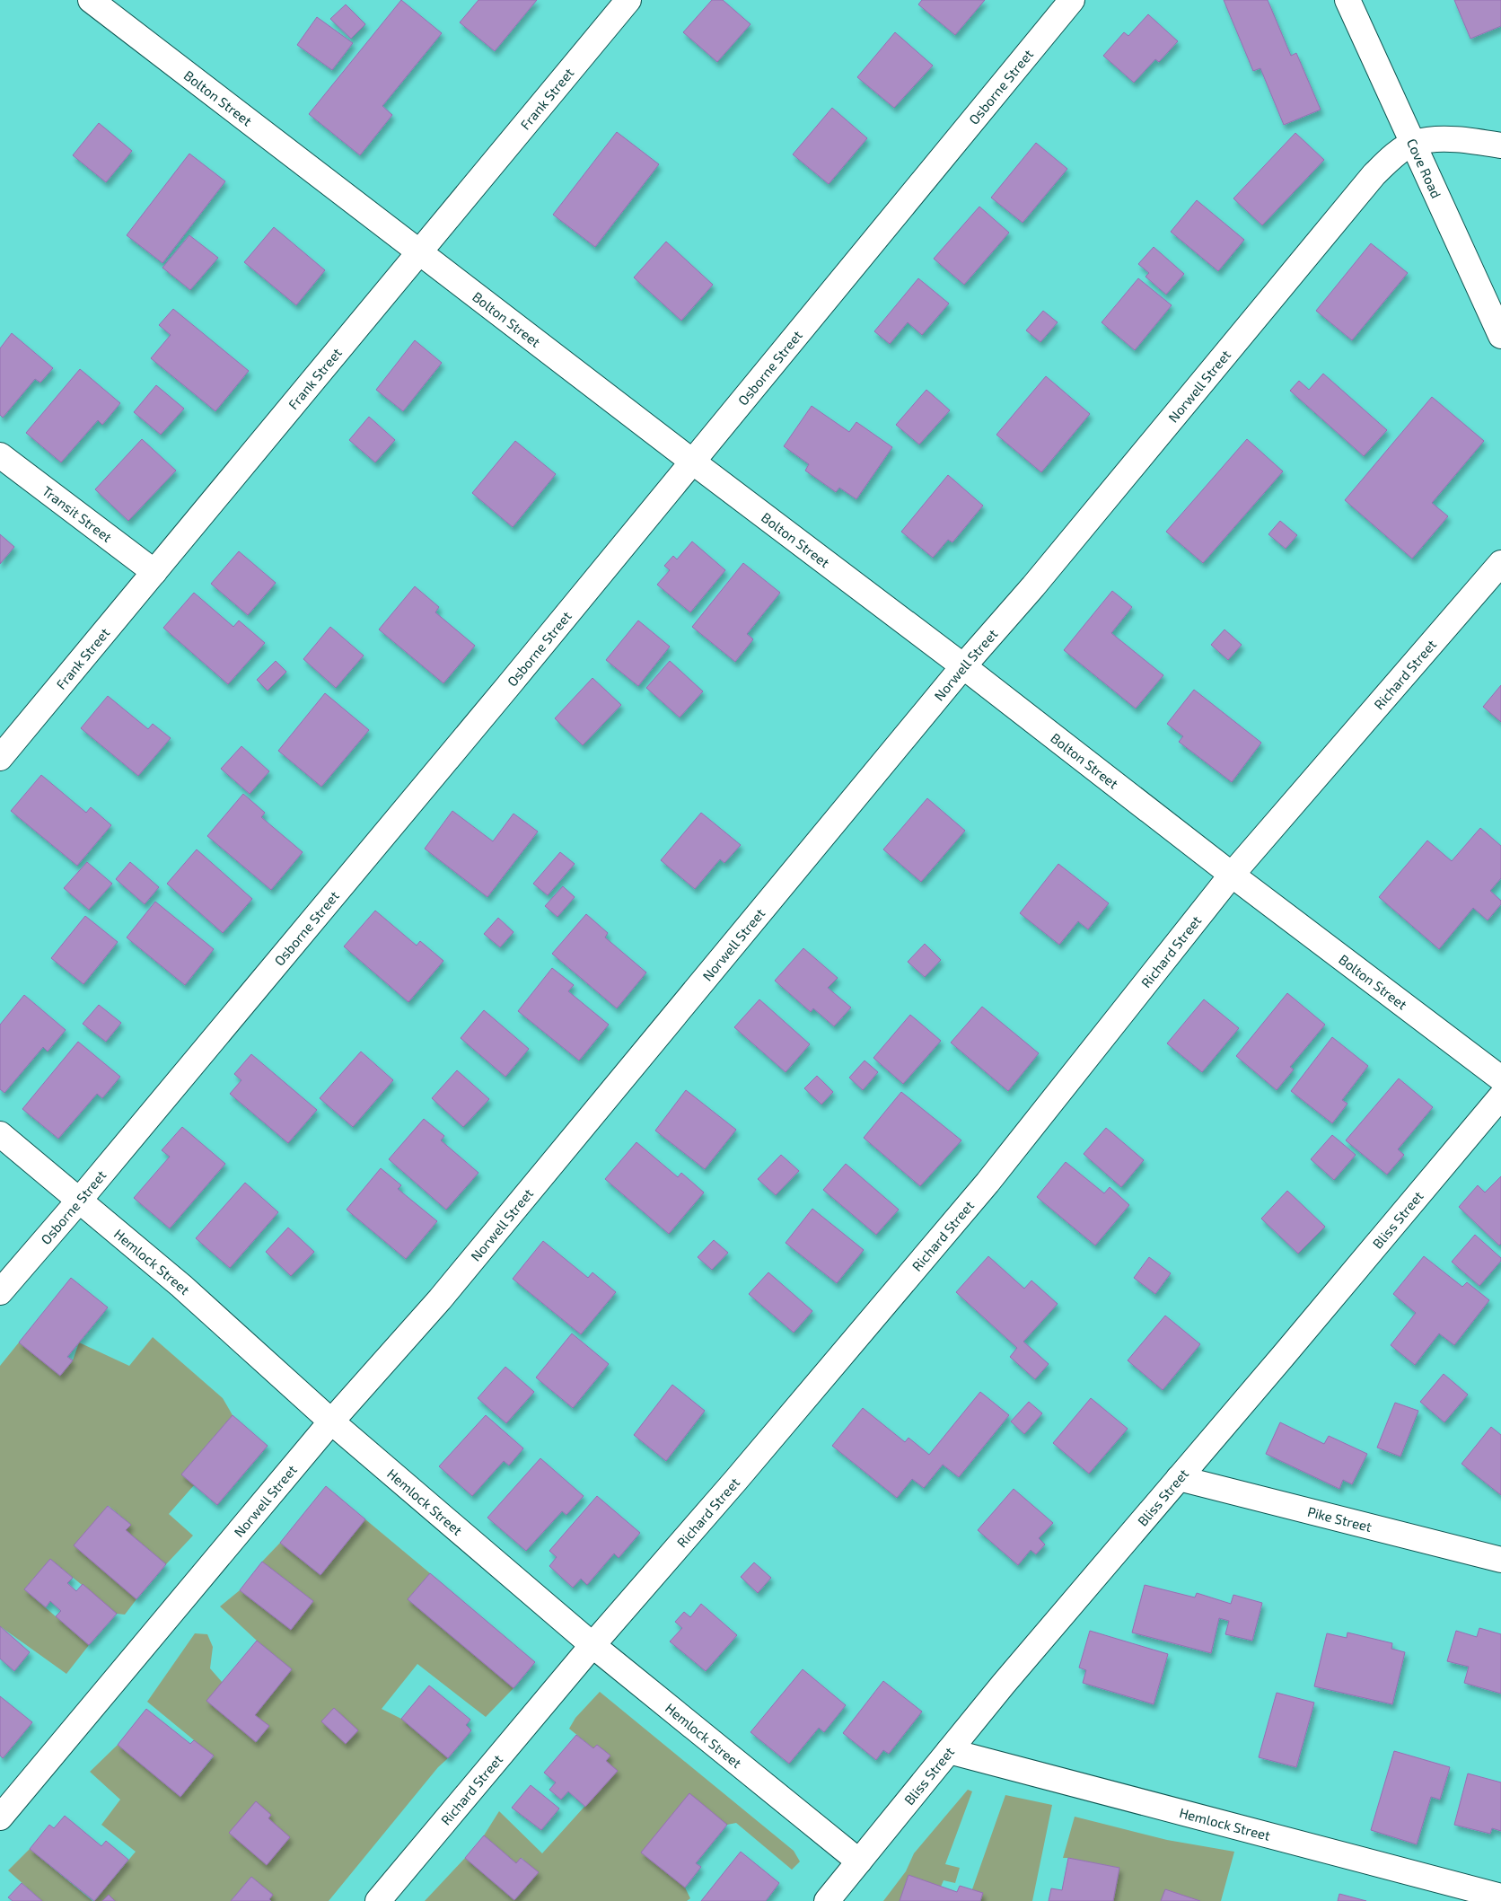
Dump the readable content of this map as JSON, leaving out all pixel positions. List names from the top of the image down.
{
  "streets": {
    "street": [
      "Osborne Street",
      "Bolton Street",
      "Frank Street",
      "Cove Road",
      "Norwell Street",
      "Transit Street",
      "Richard Street",
      "Bliss Street",
      "Hemlock Street",
      "Pike Street"
    ]
  },
  "crossings": [
    ["Osborne Street", "Bolton Street"],
    ["Osborne Street", "Hemlock Street"],
    ["Bolton Street", "Frank Street"],
    ["Bolton Street", "Norwell Street"],
    ["Bolton Street", "Richard Street"],
    ["Frank Street", "Transit Street"],
    ["Cove Road", "Norwell Street"],
    ["Norwell Street", "Hemlock Street"],
    ["Richard Street", "Hemlock Street"],
    ["Bliss Street", "Hemlock Street"],
    ["Bliss Street", "Pike Street"]
  ]
}
